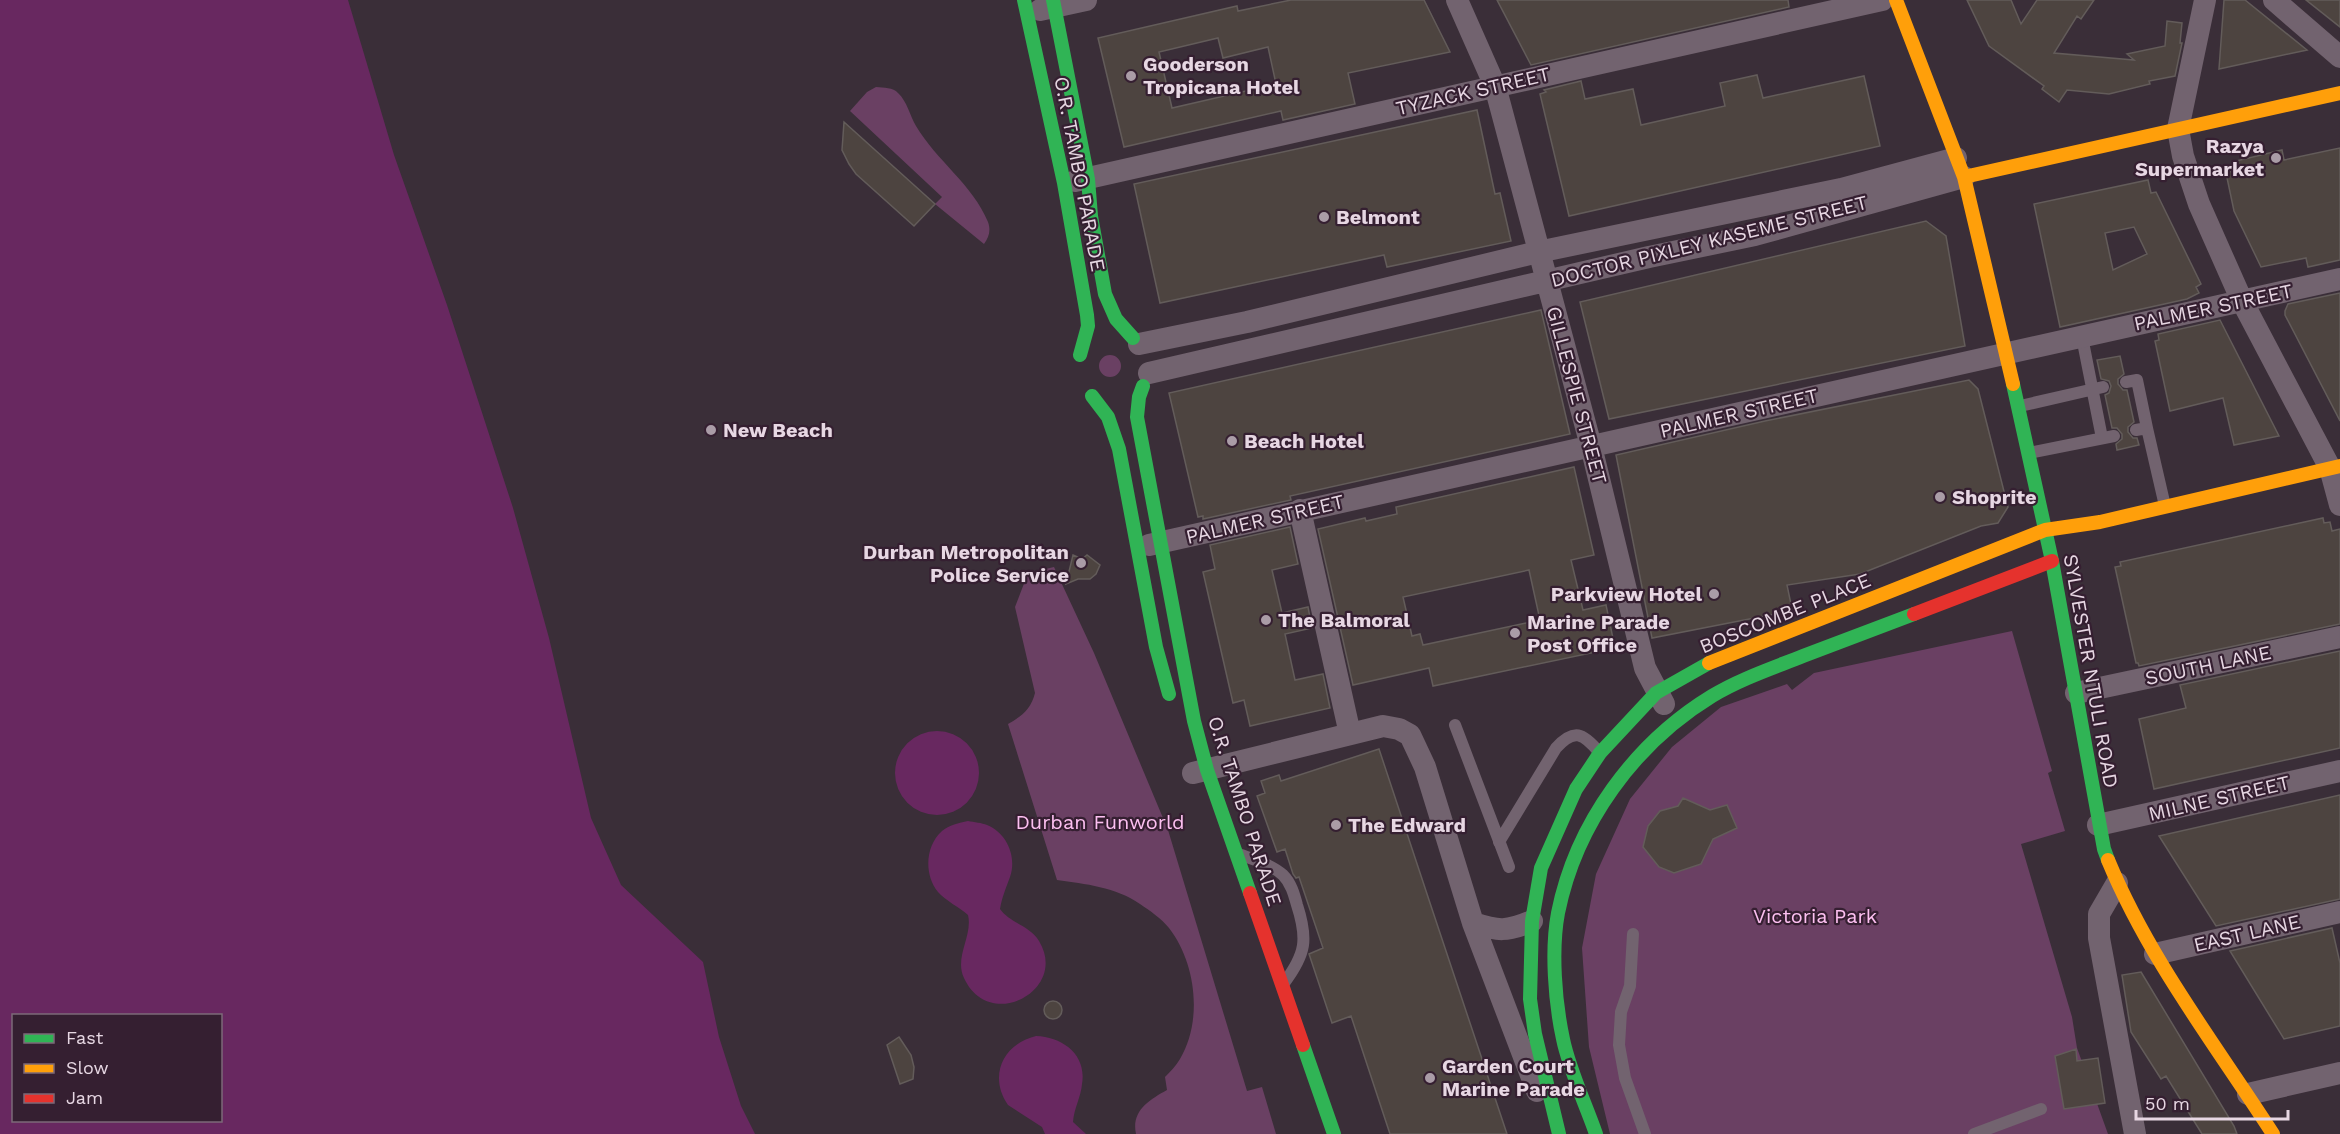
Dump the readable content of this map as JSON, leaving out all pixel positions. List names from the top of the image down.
{
  "streets": {
    "main road": [
      "O.R. TAMBO PARADE",
      "DOCTOR PIXLEY KASEME STREET",
      "BOSCOMBE PLACE",
      "SYLVESTER NTULI ROAD"
    ],
    "street": [
      "TYZACK STREET",
      "PALMER STREET",
      "GILLESPIE STREET",
      "SOUTH LANE",
      "MILNE STREET",
      "EAST LANE"
    ]
  },
  "crossings": [
    ["TYZACK STREET", "O.R. TAMBO PARADE"],
    ["TYZACK STREET", "GILLESPIE STREET"],
    ["O.R. TAMBO PARADE", "DOCTOR PIXLEY KASEME STREET"],
    ["O.R. TAMBO PARADE", "PALMER STREET"],
    ["DOCTOR PIXLEY KASEME STREET", "GILLESPIE STREET"],
    ["DOCTOR PIXLEY KASEME STREET", "SYLVESTER NTULI ROAD"],
    ["PALMER STREET", "GILLESPIE STREET"],
    ["PALMER STREET", "SYLVESTER NTULI ROAD"],
    ["GILLESPIE STREET", "BOSCOMBE PLACE"],
    ["BOSCOMBE PLACE", "SYLVESTER NTULI ROAD"],
    ["SOUTH LANE", "SYLVESTER NTULI ROAD"],
    ["SYLVESTER NTULI ROAD", "MILNE STREET"],
    ["SYLVESTER NTULI ROAD", "EAST LANE"]
  ],
  "parks": ["Durban Funworld", "Victoria Park"],
  "places": [
    "Gooderson Tropicana Hotel",
    "Razya Supermarket",
    "Belmont",
    "New Beach",
    "Beach Hotel",
    "Shoprite",
    "Durban Metropolitan Police Service",
    "Parkview Hotel",
    "The Balmoral",
    "Marine Parade Post Office",
    "The Edward",
    "Garden Court Marine Parade"
  ],
  "legend": ["Fast", "Slow", "Jam"],
  "scale_bar": "50 m"
}
